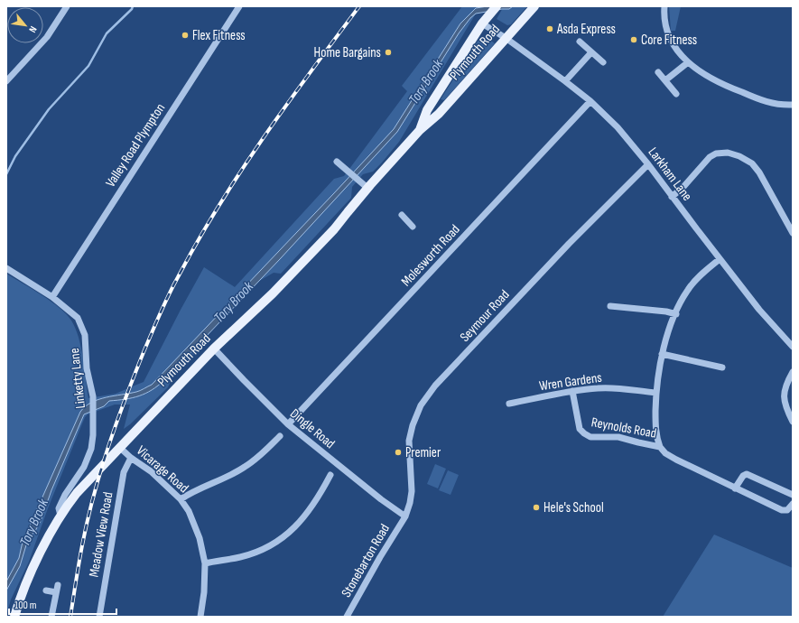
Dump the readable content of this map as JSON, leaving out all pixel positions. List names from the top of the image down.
{
  "streets": {
    "main road": ["Plymouth Road"],
    "street": [
      "Valley Road Plympton",
      "Larkham Lane",
      "Molesworth Road",
      "Seymour Road",
      "Linketty Lane",
      "Wren Gardens",
      "Reynolds Road",
      "Dingle Road",
      "Vicarage Road",
      "Meadow View Road",
      "Stonebarton Road"
    ]
  },
  "crossings": [
    ["Plymouth Road", "Larkham Lane"],
    ["Plymouth Road", "Linketty Lane"],
    ["Plymouth Road", "Dingle Road"],
    ["Plymouth Road", "Vicarage Road"],
    ["Valley Road Plympton", "Linketty Lane"],
    ["Larkham Lane", "Molesworth Road"],
    ["Larkham Lane", "Seymour Road"],
    ["Molesworth Road", "Dingle Road"],
    ["Seymour Road", "Dingle Road"],
    ["Seymour Road", "Stonebarton Road"],
    ["Wren Gardens", "Reynolds Road"],
    ["Dingle Road", "Stonebarton Road"],
    ["Vicarage Road", "Meadow View Road"]
  ],
  "water": ["Tory Brook"],
  "places": [
    "Asda Express",
    "Flex Fitness",
    "Core Fitness",
    "Home Bargains",
    "Premier",
    "Hele's School"
  ],
  "scale_bar": "100 m",
  "north": "bottom right"
}
